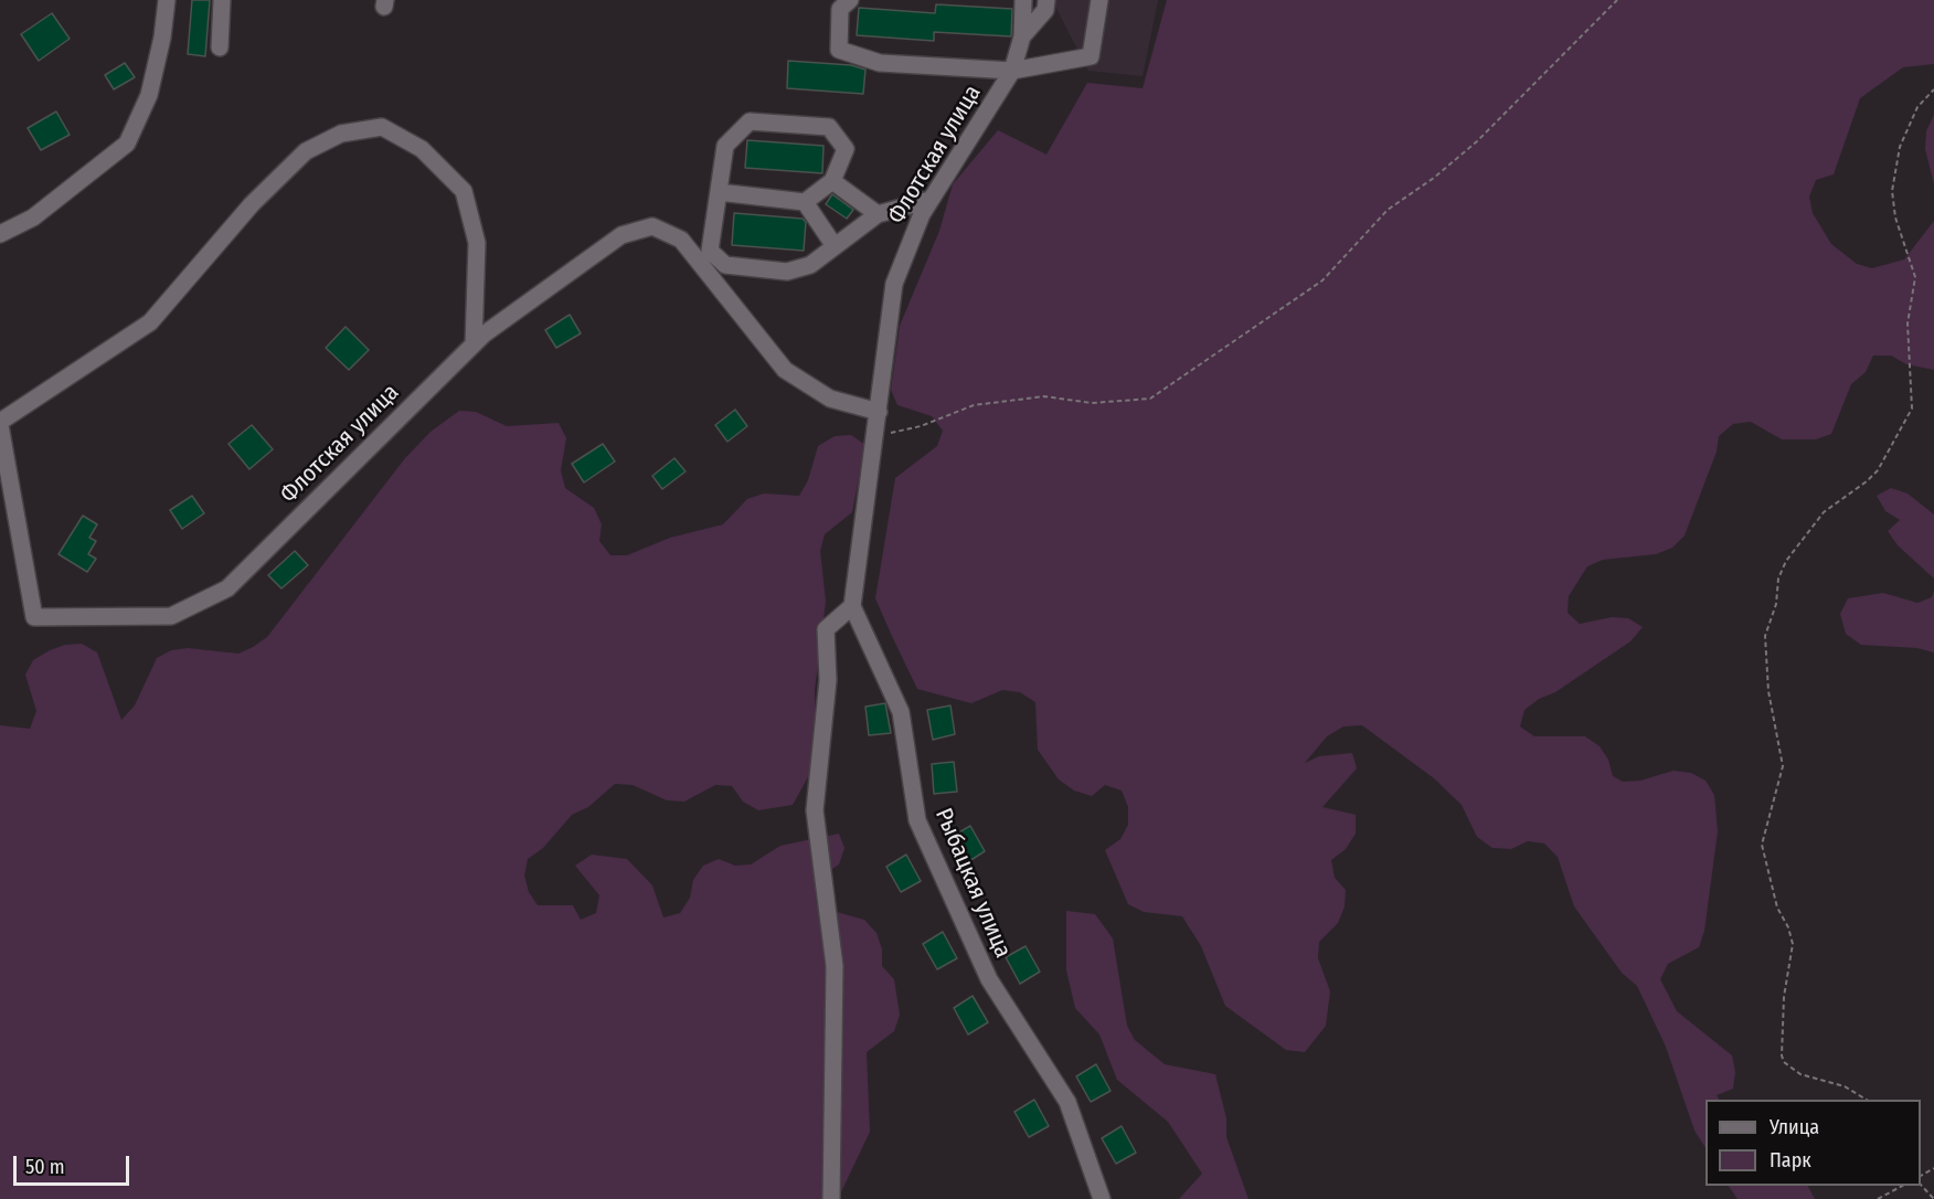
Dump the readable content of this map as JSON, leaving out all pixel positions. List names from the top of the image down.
{
  "streets": {
    "street": ["Флотская улица", "Рыбацкая улица"]
  },
  "legend": ["Улица", "Парк"],
  "scale_bar": "50 m"
}
